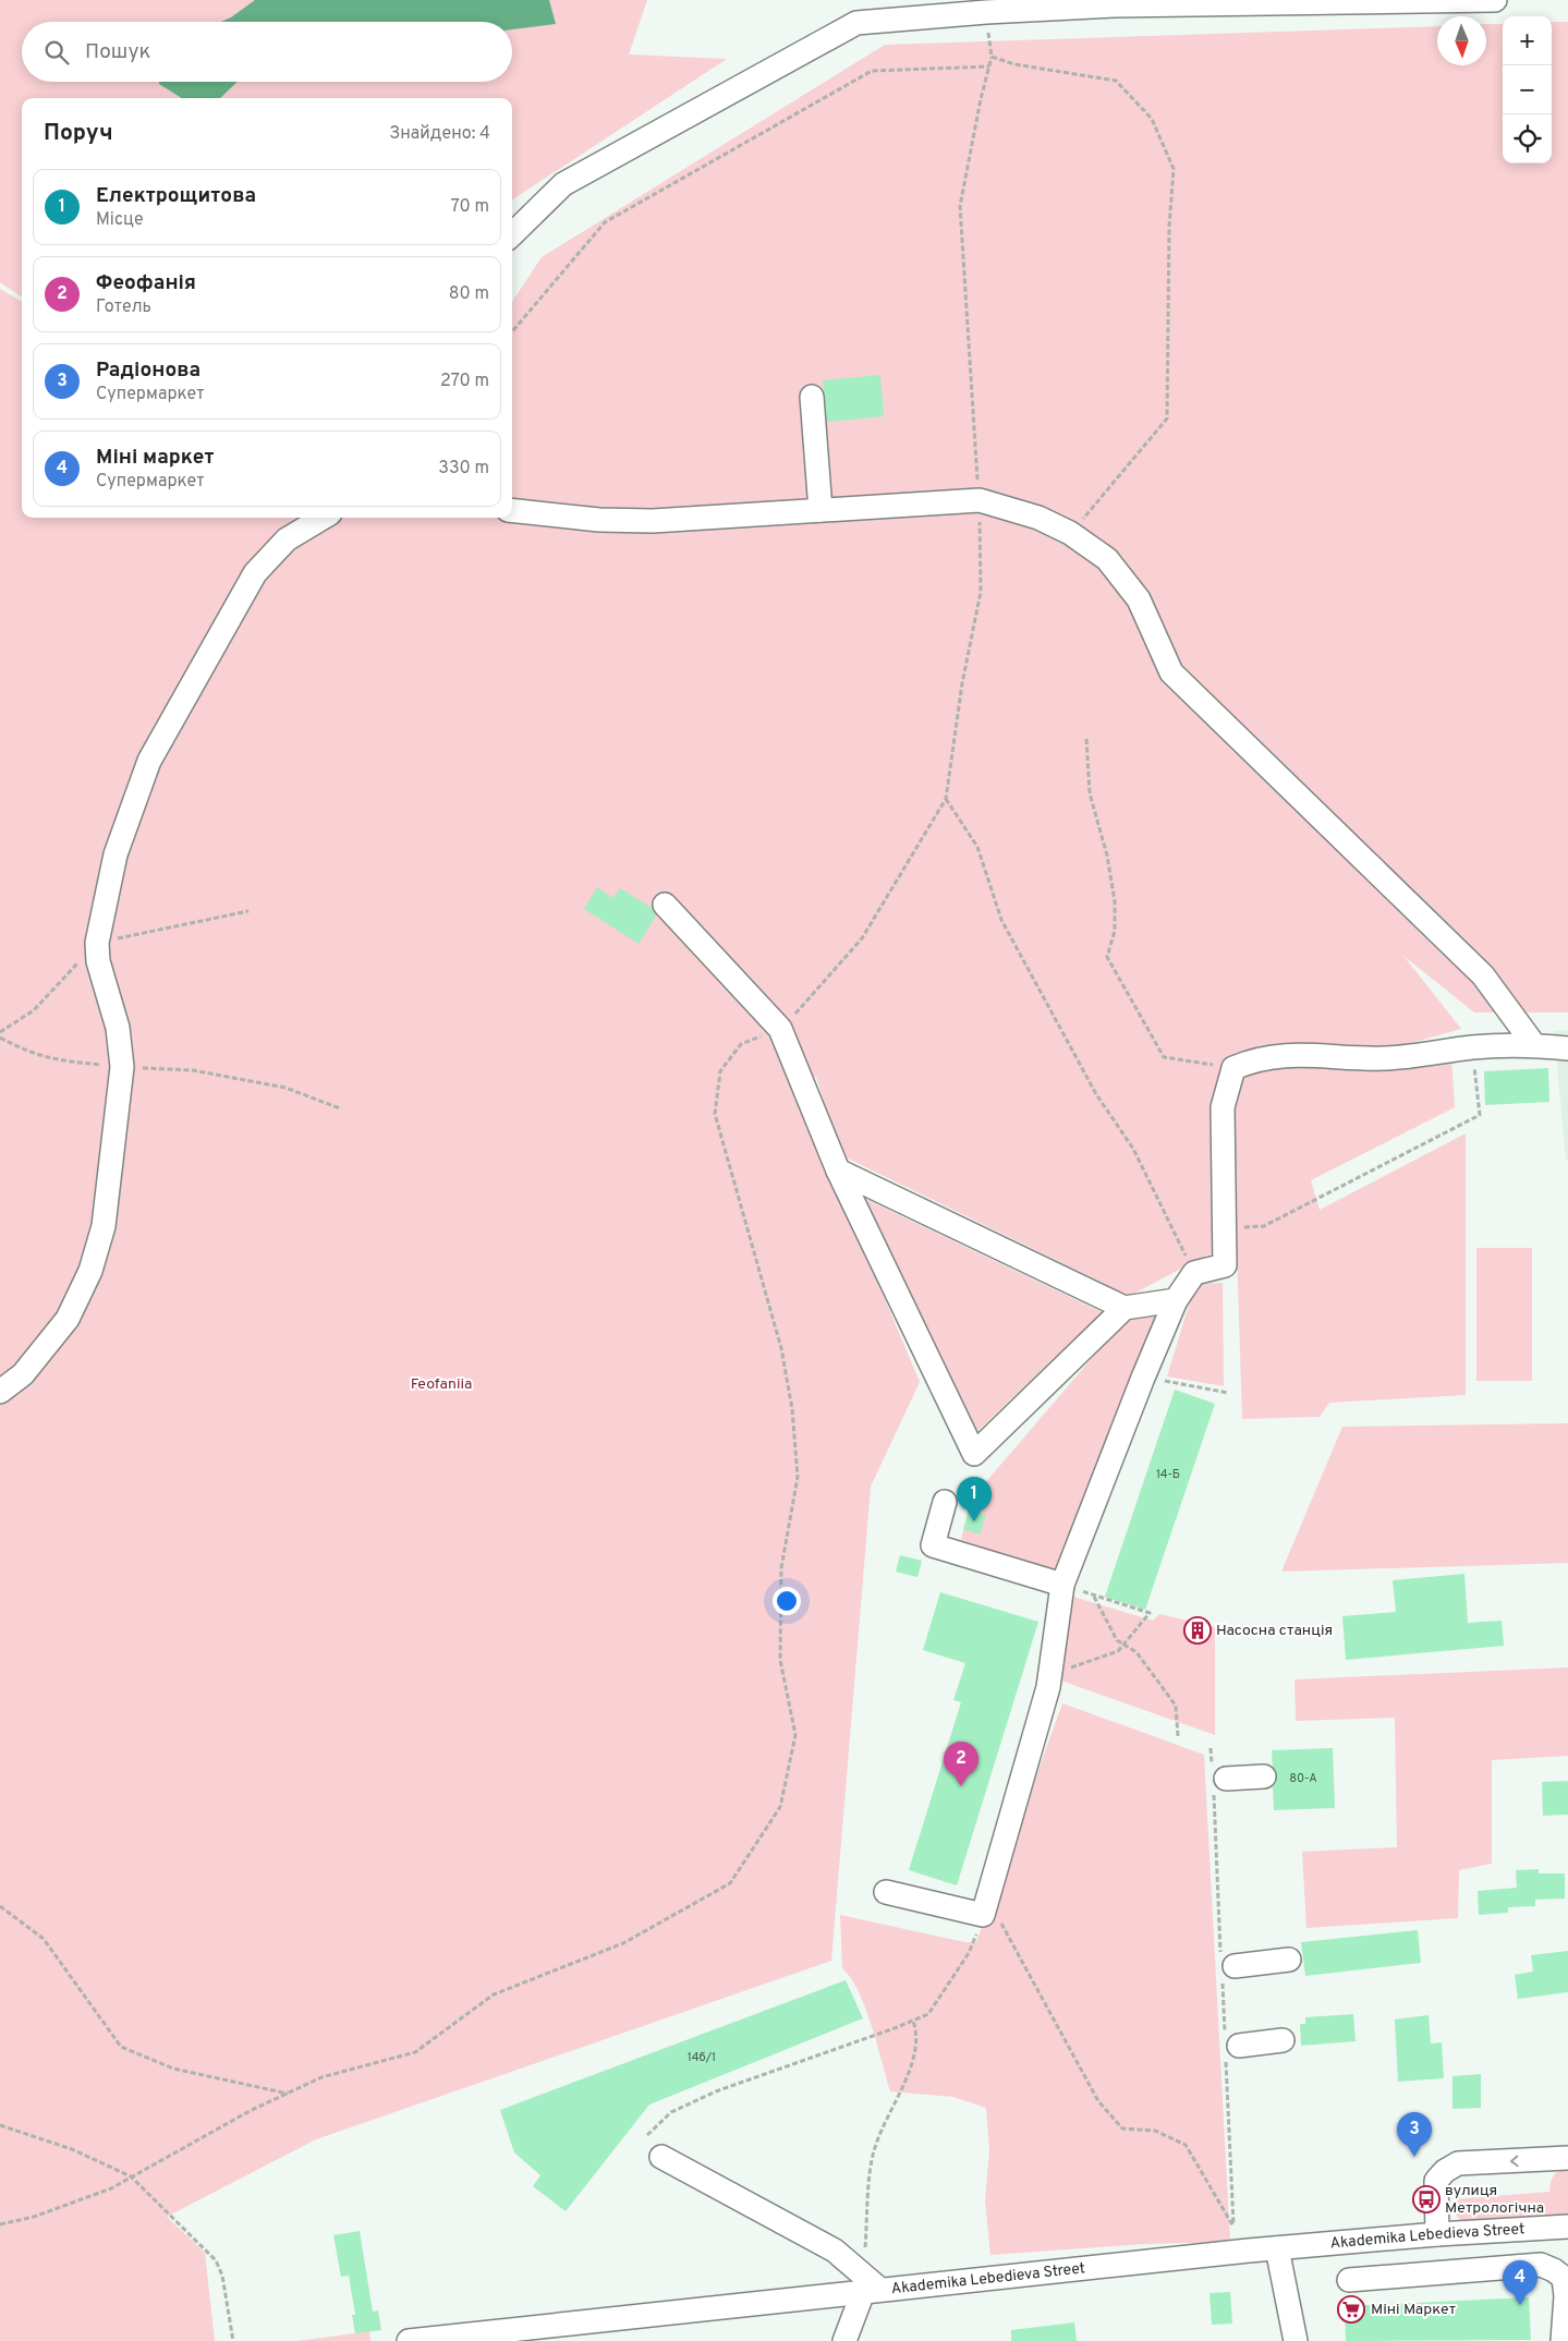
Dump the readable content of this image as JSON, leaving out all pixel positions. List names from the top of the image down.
{
  "streets": {
    "street": ["Akademika Lebedieva Street"]
  },
  "parks": ["Feofaniia"],
  "places": {
    "building": ["Насосна станція"],
    "bus stop": ["вулиця Метрологічна"],
    "supermarket": ["Міні Маркет"]
  },
  "house_numbers": ["14-Б", "80-А", "14б/1"],
  "north": "bottom",
  "page": {
    "map_buttons": ["+", "−"],
    "search": "Пошук",
    "heading": ["Поруч", "Знайдено: 4"],
    "list": [
      {
        "mark": "1",
        "name": "Електрощитова",
        "note": "Місце",
        "value": "70 m"
      },
      {
        "mark": "2",
        "name": "Феофанія",
        "note": "Готель",
        "value": "80 m"
      },
      {
        "mark": "3",
        "name": "Радіонова",
        "note": "Супермаркет",
        "value": "270 m"
      },
      {
        "mark": "4",
        "name": "Міні маркет",
        "note": "Супермаркет",
        "value": "330 m"
      }
    ],
    "pins": [
      "1",
      "2",
      "3",
      "4"
    ]
  }
}
